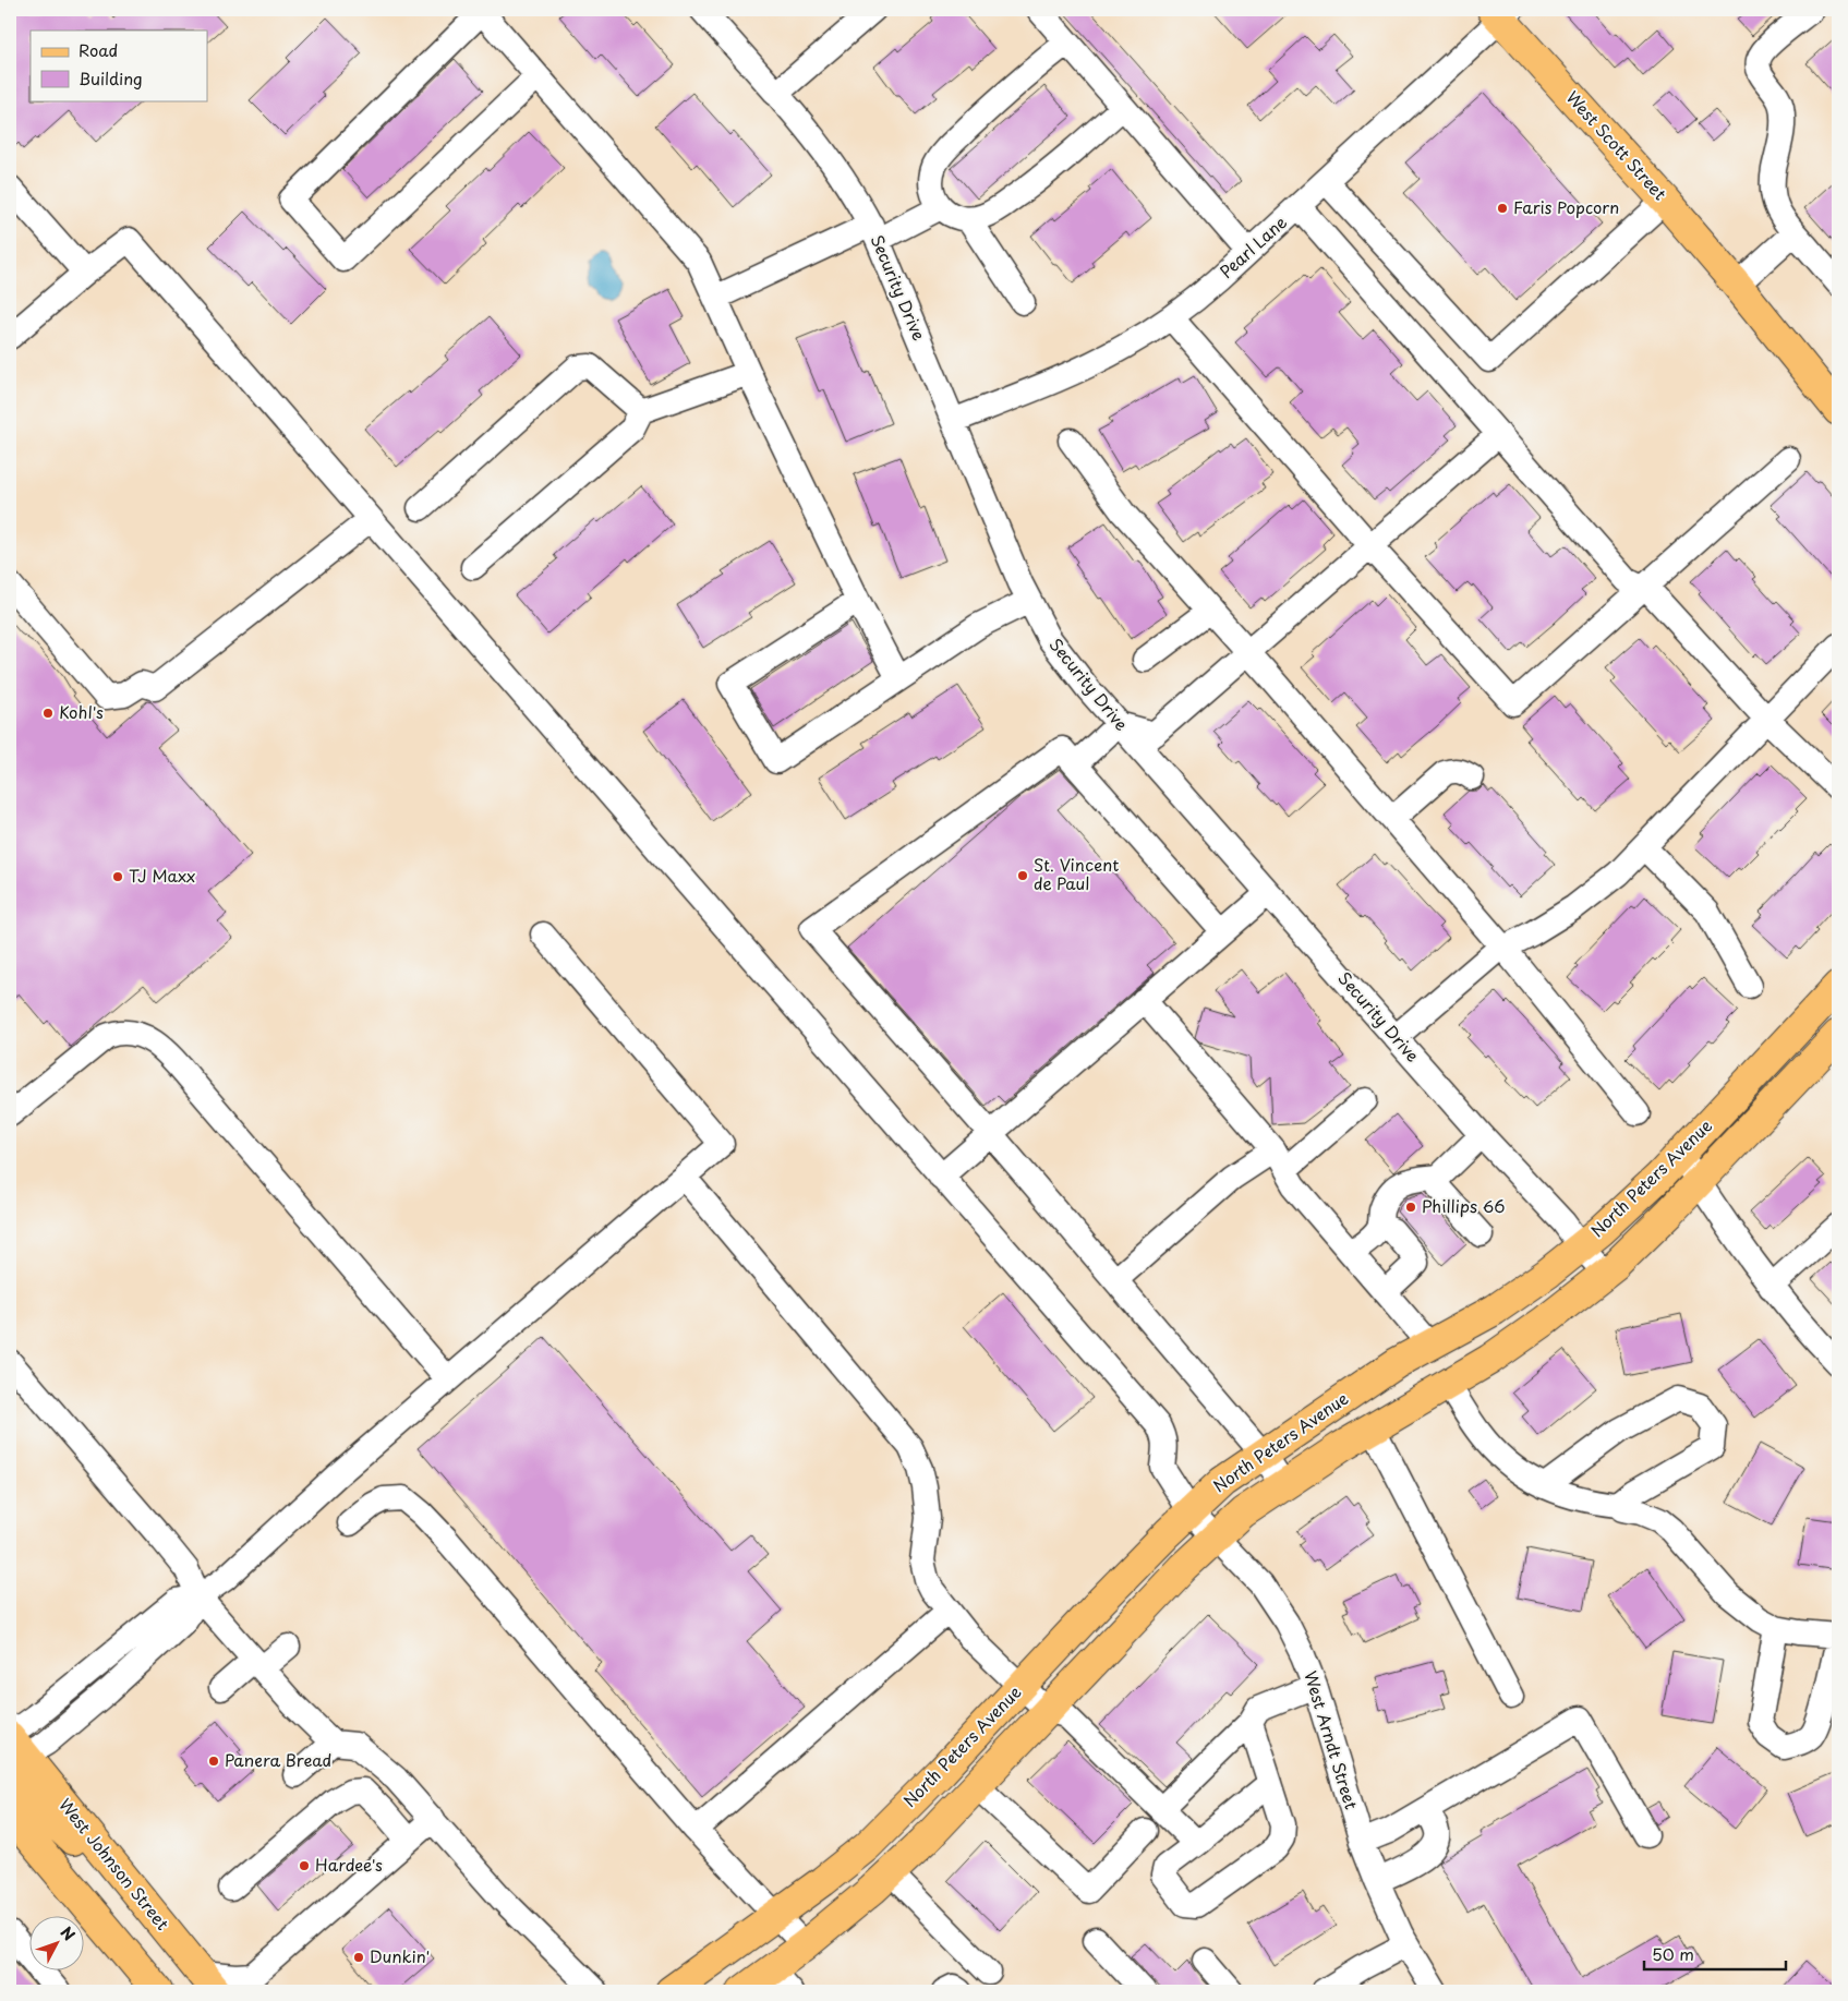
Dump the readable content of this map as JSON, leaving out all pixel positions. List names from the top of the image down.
{
  "streets": {
    "main road": ["West Scott Street", "North Peters Avenue", "West Johnson Street"],
    "street": ["Pearl Lane", "Security Drive", "West Arndt Street"]
  },
  "crossings": [
    ["West Scott Street", "Pearl Lane"],
    ["Pearl Lane", "Security Drive"],
    ["Security Drive", "North Peters Avenue"],
    ["North Peters Avenue", "West Arndt Street"]
  ],
  "places": [
    "Faris Popcorn",
    "Kohl's",
    "St. Vincent de Paul",
    "TJ Maxx",
    "Phillips 66",
    "Panera Bread",
    "Hardee's",
    "Dunkin'"
  ],
  "legend": ["Road", "Building"],
  "scale_bar": "50 m",
  "north": "top right"
}
